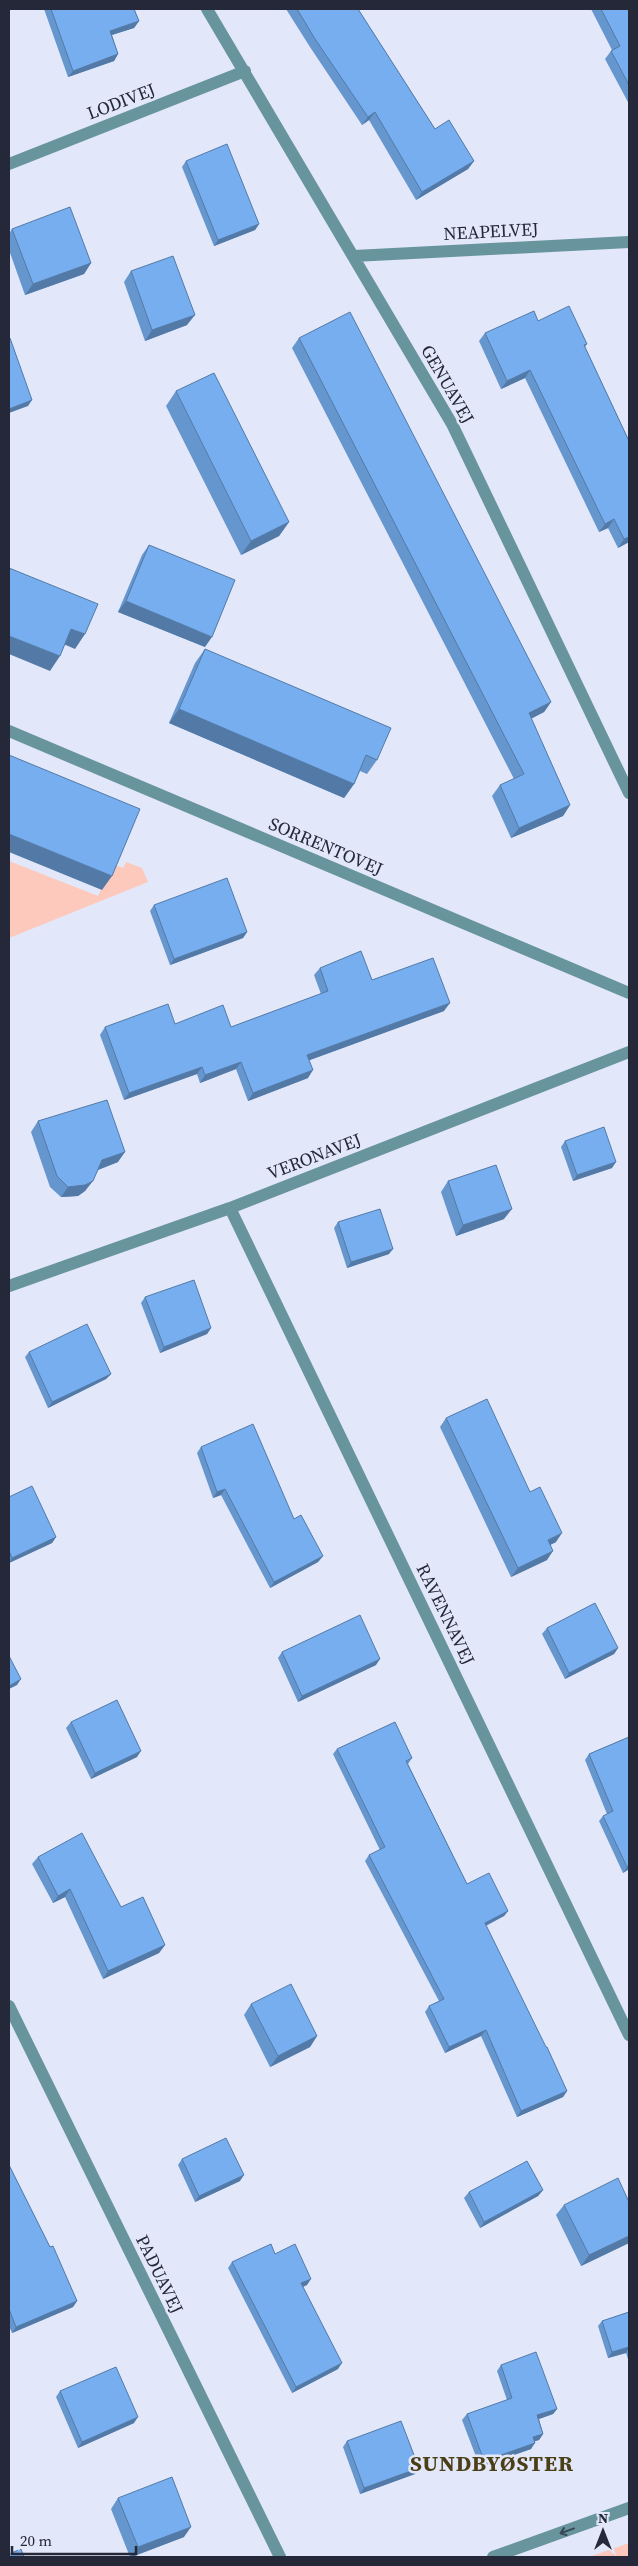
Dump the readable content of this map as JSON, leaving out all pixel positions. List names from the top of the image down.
{
  "streets": {
    "street": [
      "LODIVEJ",
      "NEAPELVEJ",
      "GENUAVEJ",
      "SORRENTOVEJ",
      "VERONAVEJ",
      "RAVENNAVEJ",
      "PADUAVEJ"
    ]
  },
  "crossings": [
    ["LODIVEJ", "GENUAVEJ"],
    ["NEAPELVEJ", "GENUAVEJ"],
    ["VERONAVEJ", "RAVENNAVEJ"]
  ],
  "districts": ["SUNDBYØSTER"],
  "scale_bar": "20 m",
  "north": "top"
}
